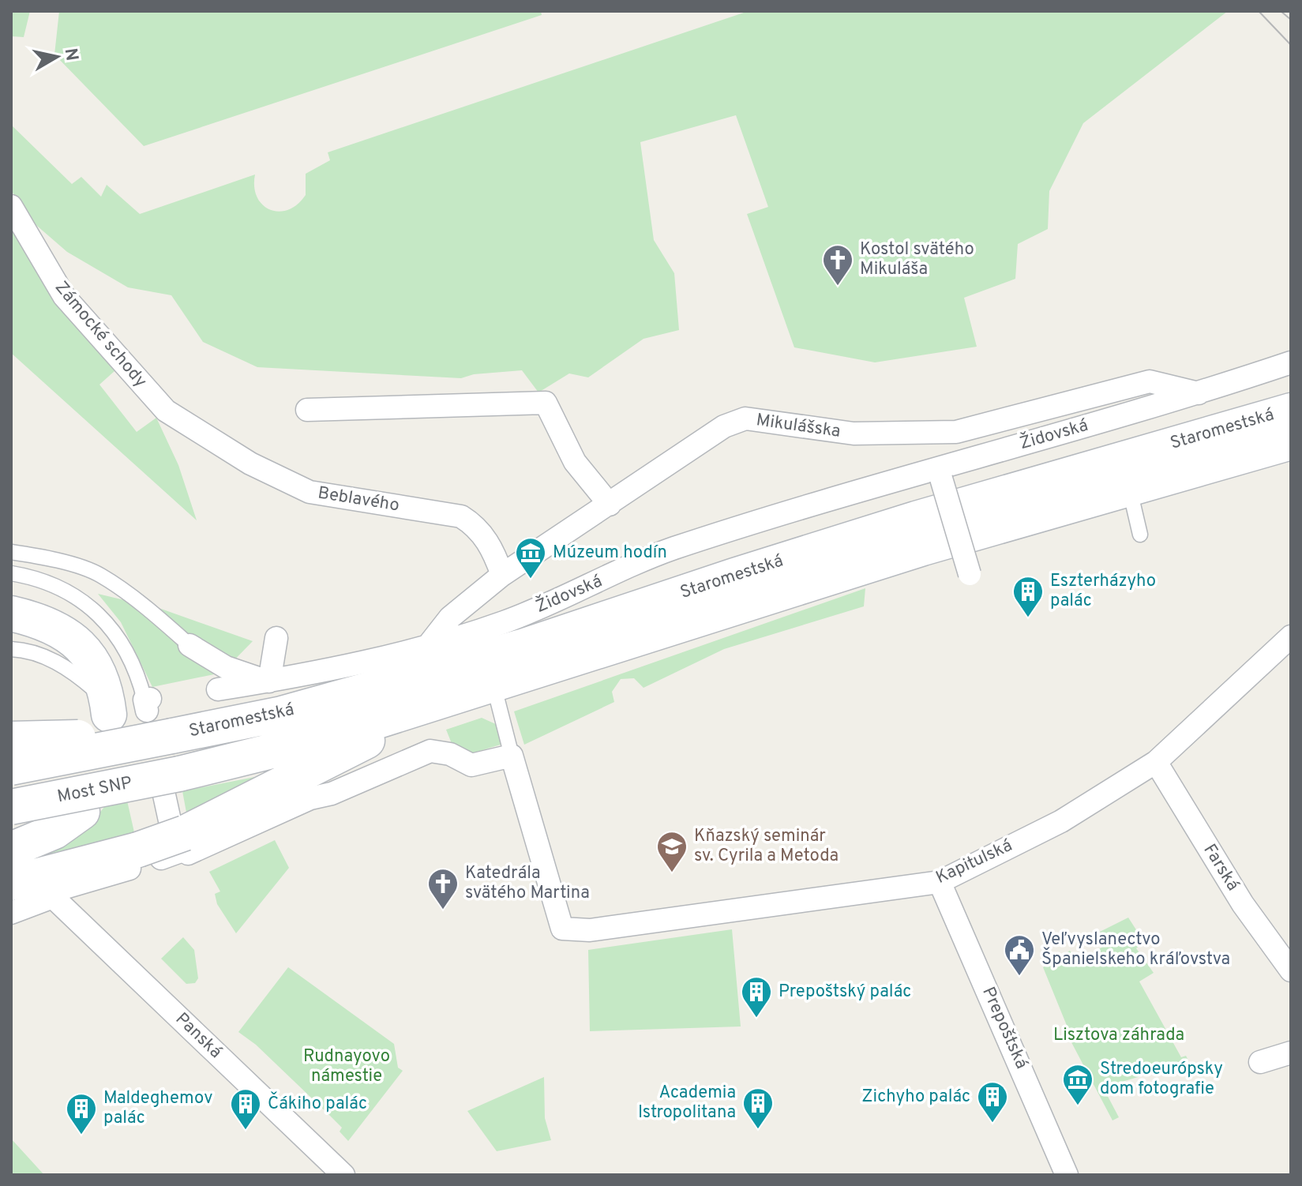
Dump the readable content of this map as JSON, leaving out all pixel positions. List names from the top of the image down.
{
  "streets": {
    "main road": ["Staromestská", "Most SNP"],
    "street": [
      "Zámocké schody",
      "Mikulášska",
      "Židovská",
      "Beblavého",
      "Kapitulská",
      "Farská",
      "Prepoštská",
      "Panská"
    ]
  },
  "crossings": [
    ["Zámocké schody", "Beblavého"],
    ["Mikulášska", "Židovská"],
    ["Mikulášska", "Beblavého"],
    ["Staromestská", "Most SNP"],
    ["Kapitulská", "Farská"],
    ["Kapitulská", "Prepoštská"]
  ],
  "parks": ["Lisztova záhrada", "Rudnayovo námestie"],
  "places": {
    "church": ["Kostol svätého Mikuláša", "Katedrála svätého Martina"],
    "museum": ["Múzeum hodín", "Stredoeurópsky dom fotografie"],
    "building": [
      "Eszterházyho palác",
      "Prepoštský palác",
      "Zichyho palác",
      "Academia Istropolitana",
      "Čákiho palác",
      "Maldeghemov palác"
    ],
    "school or university": ["Kňazský seminár sv. Cyrila a Metoda"],
    "public building": ["Veľvyslanectvo Španielskeho kráľovstva"]
  },
  "north": "right"
}
